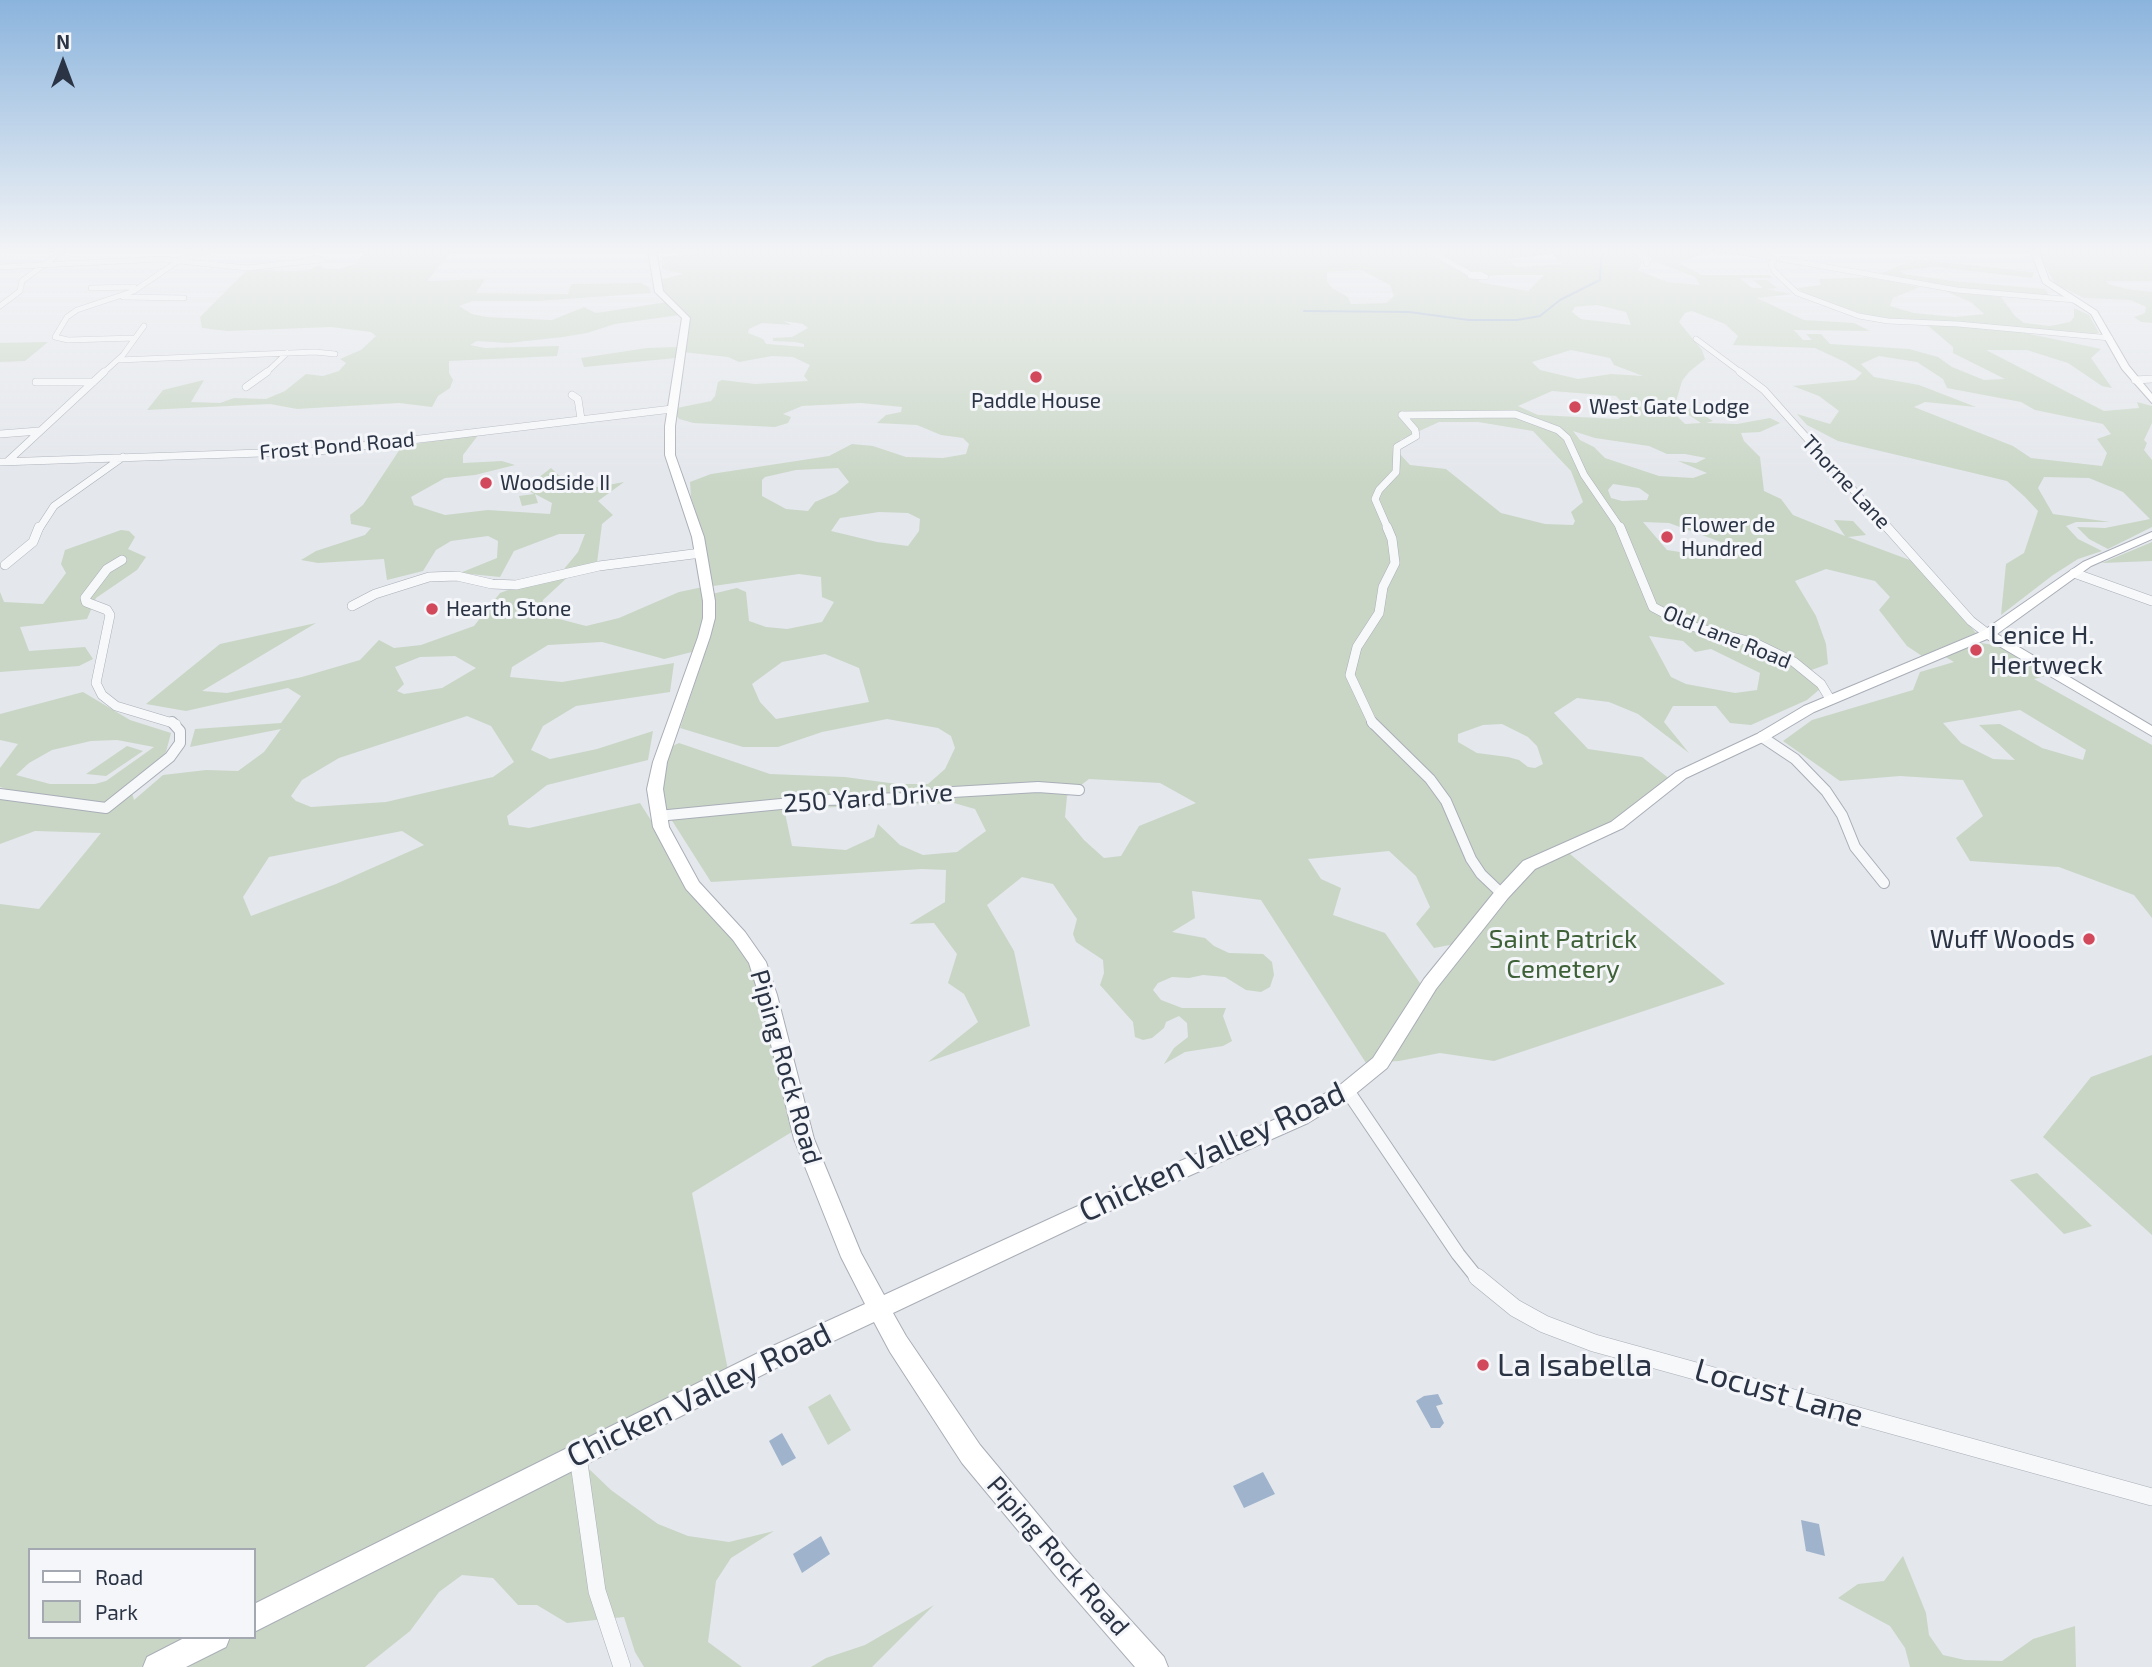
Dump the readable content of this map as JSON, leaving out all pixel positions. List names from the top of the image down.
{
  "streets": {
    "main road": ["Piping Rock Road", "Chicken Valley Road"],
    "street": [
      "Frost Pond Road",
      "Thorne Lane",
      "Old Lane Road",
      "250 Yard Drive",
      "Locust Lane"
    ]
  },
  "crossings": [
    ["Frost Pond Road", "Piping Rock Road"],
    ["Thorne Lane", "Chicken Valley Road"],
    ["Old Lane Road", "Chicken Valley Road"],
    ["250 Yard Drive", "Piping Rock Road"],
    ["Piping Rock Road", "Chicken Valley Road"],
    ["Chicken Valley Road", "Locust Lane"]
  ],
  "parks": ["Saint Patrick Cemetery"],
  "places": [
    "Paddle House",
    "West Gate Lodge",
    "Woodside II",
    "Flower de Hundred",
    "Hearth Stone",
    "Lenice H. Hertweck",
    "Wuff Woods",
    "La Isabella"
  ],
  "legend": ["Road", "Park"],
  "north": "top"
}
